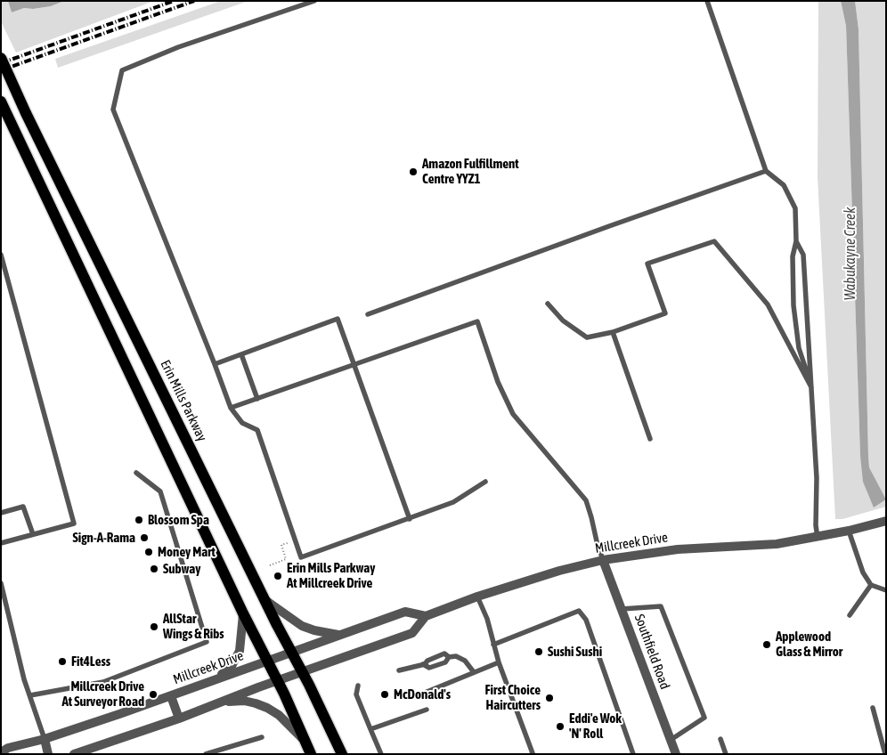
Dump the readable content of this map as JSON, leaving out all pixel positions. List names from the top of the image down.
{
  "streets": {
    "main road": ["Erin Mills Parkway"],
    "street": ["Millcreek Drive", "Southfield Road"]
  },
  "crossings": [
    ["Erin Mills Parkway", "Millcreek Drive"],
    ["Millcreek Drive", "Southfield Road"]
  ],
  "water": ["Wabukayne Creek"],
  "places": [
    "Amazon Fulfillment Centre YYZ1",
    "Blossom Spa",
    "Sign-A-Rama",
    "Money Mart",
    "Subway",
    "Erin Mills Parkway At Millcreek Drive",
    "AllStar Wings & Ribs",
    "Applewood Glass & Mirror",
    "Sushi Sushi",
    "Fit4Less",
    "Millcreek Drive At Surveyor Road",
    "McDonald's",
    "First Choice Haircutters",
    "Eddi'e Wok 'N' Roll"
  ]
}
